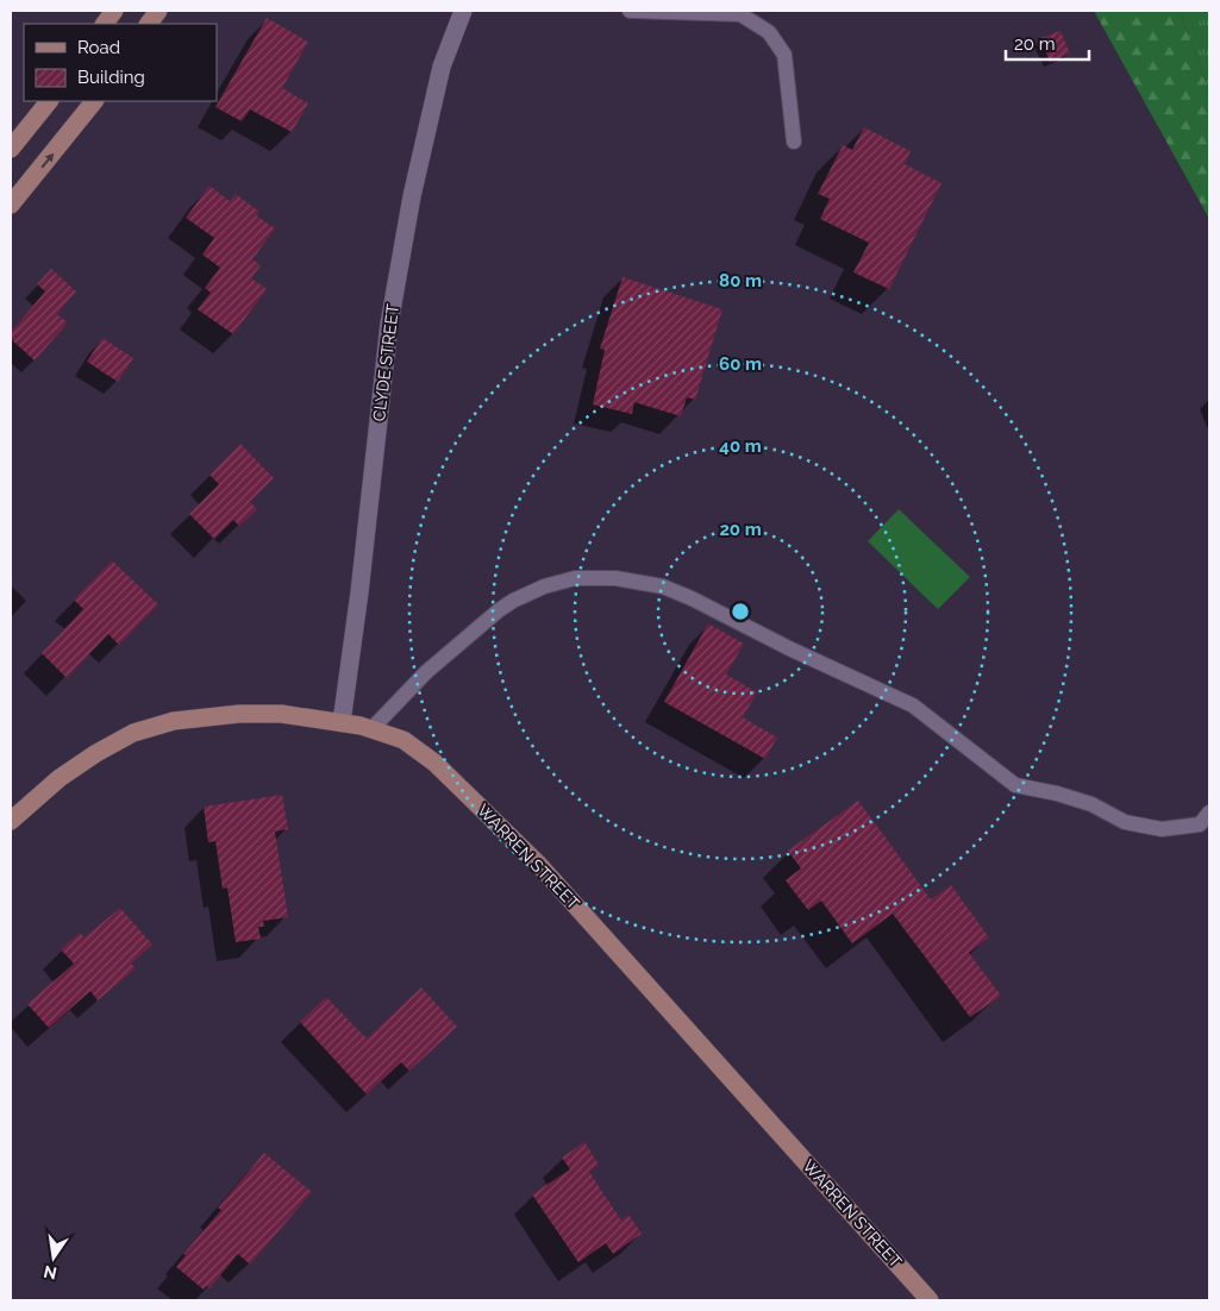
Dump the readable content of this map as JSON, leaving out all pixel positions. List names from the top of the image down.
{
  "streets": {
    "street": ["CLYDE STREET", "WARREN STREET"]
  },
  "crossings": [
    ["CLYDE STREET", "WARREN STREET"]
  ],
  "legend": ["Road", "Building"],
  "scale_bar": "20 m",
  "north": "bottom",
  "rings": [
    "80 m",
    "60 m",
    "40 m",
    "20 m"
  ]
}
